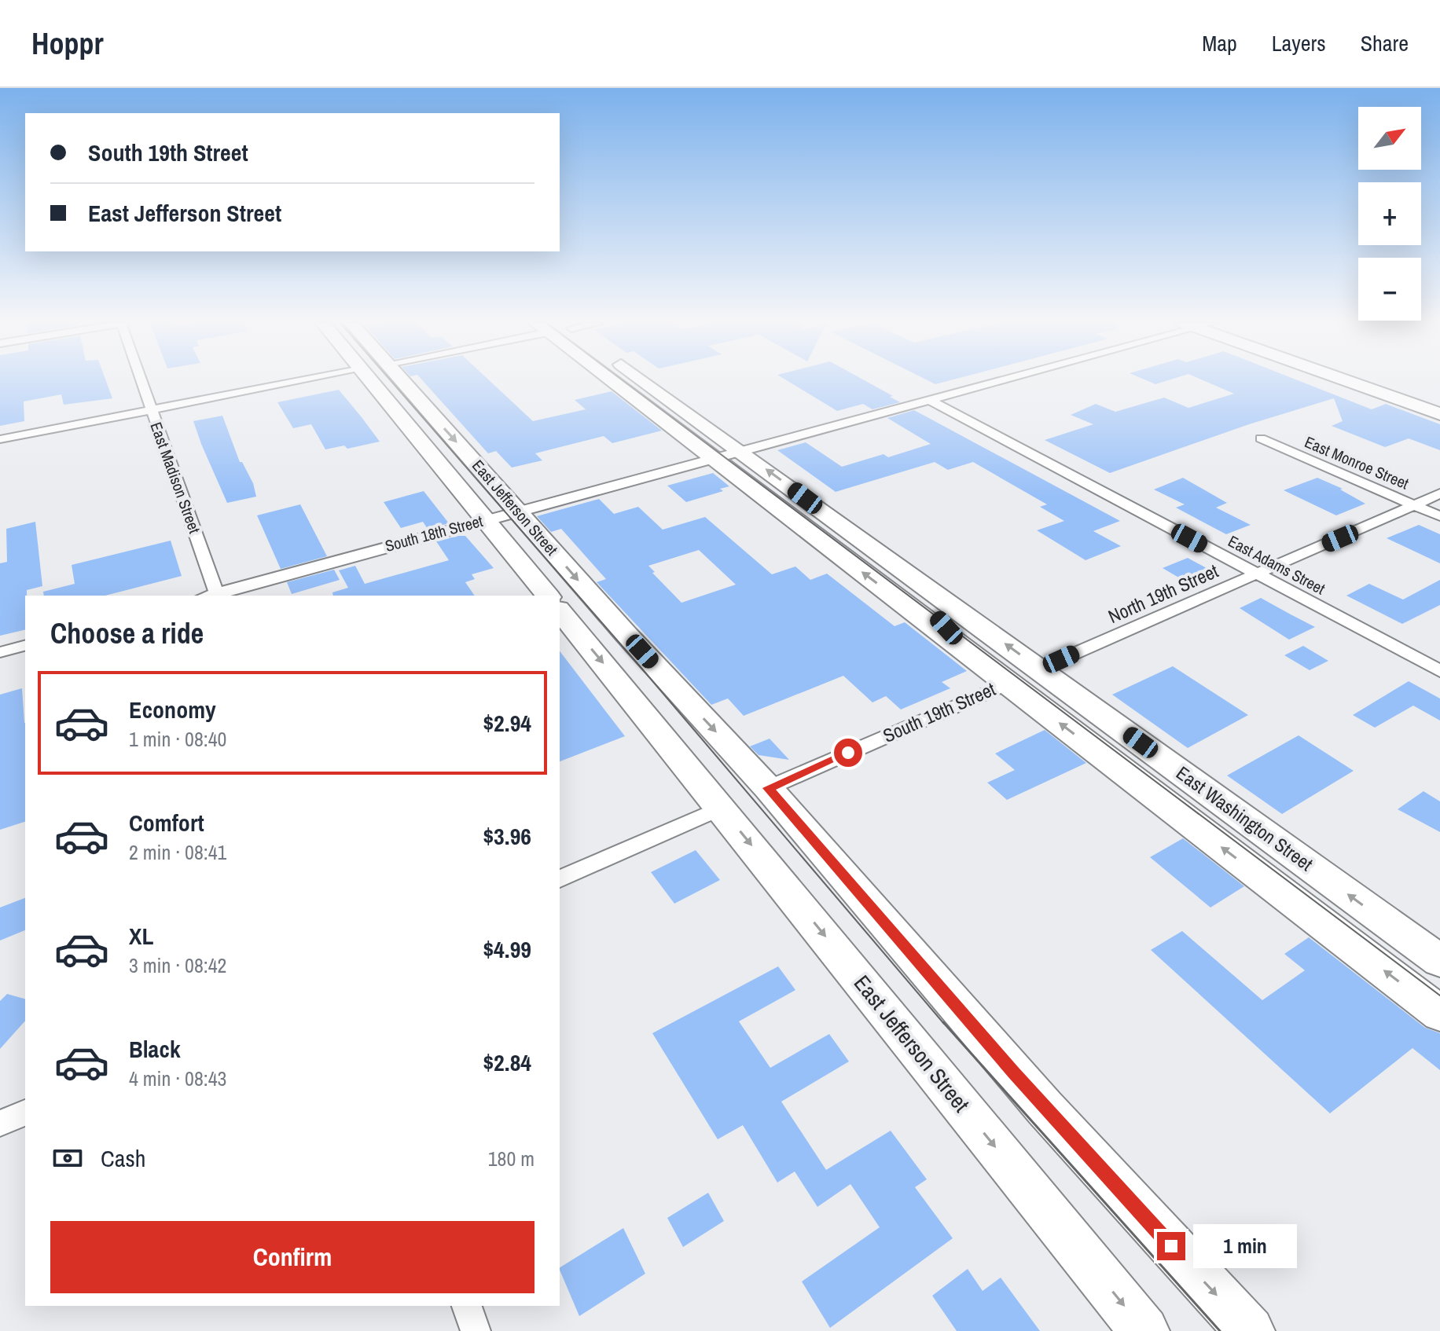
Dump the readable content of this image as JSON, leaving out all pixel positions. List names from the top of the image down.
{
  "streets": {
    "main road": ["East Jefferson Street", "East Washington Street"],
    "street": [
      "East Monroe Street",
      "East Madison Street",
      "South 18th Street",
      "East Adams Street",
      "North 19th Street",
      "South 19th Street"
    ]
  },
  "crossings": [
    ["East Monroe Street", "North 19th Street"],
    ["East Madison Street", "South 18th Street"],
    ["East Jefferson Street", "South 18th Street"],
    ["East Jefferson Street", "South 19th Street"],
    ["South 18th Street", "East Adams Street"],
    ["South 18th Street", "East Washington Street"],
    ["East Adams Street", "North 19th Street"],
    ["North 19th Street", "East Washington Street"],
    ["South 19th Street", "East Washington Street"]
  ],
  "one_way": ["East Jefferson Street", "East Washington Street"],
  "north": "top right",
  "page": {
    "header": "Hoppr",
    "nav": ["Map", "Layers", "Share"],
    "map_buttons": ["+", "−"],
    "banner": ["South 19th Street", "East Jefferson Street"],
    "heading": "Choose a ride",
    "list": [
      {
        "name": "Economy",
        "note": "1 min · 08:40",
        "value": "$2.94"
      },
      {
        "name": "Comfort",
        "note": "2 min · 08:41",
        "value": "$3.96"
      },
      {
        "name": "XL",
        "note": "3 min · 08:42",
        "value": "$4.99"
      },
      {
        "name": "Black",
        "note": "4 min · 08:43",
        "value": "$2.84"
      }
    ],
    "pay": ["Cash", "180 m"],
    "buttons": "Confirm",
    "bubble": "1 min"
  }
}
